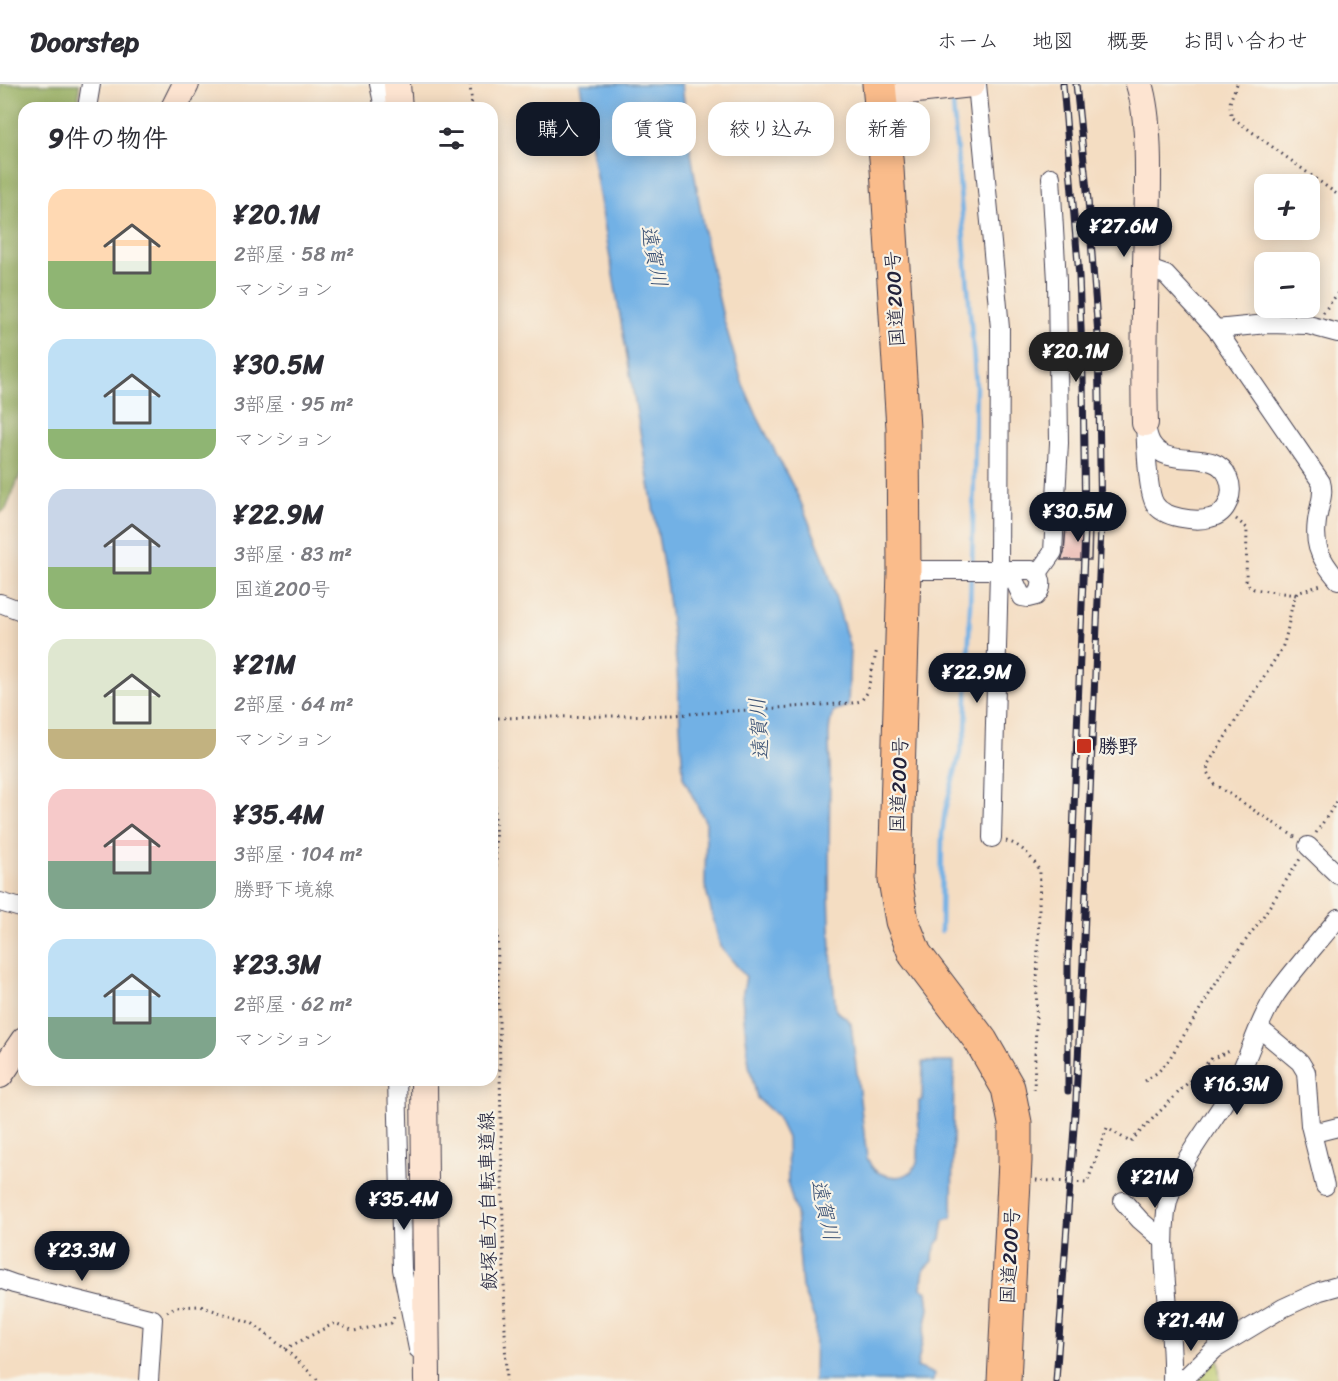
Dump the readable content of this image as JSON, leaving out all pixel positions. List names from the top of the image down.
{
  "streets": {
    "highway": ["国道200号"],
    "path": ["飯塚直方自転車道線"]
  },
  "water": ["遠賀川"],
  "places": {
    "transit": ["勝野"]
  },
  "page": {
    "header": "Doorstep",
    "nav": [
      "ホーム",
      "地図",
      "概要",
      "お問い合わせ"
    ],
    "chip": [
      "購入",
      "賃貸",
      "絞り込み",
      "新着"
    ],
    "heading": "9件の物件",
    "map_buttons": ["+", "−"],
    "list": [
      {
        "name": "¥20.1M",
        "note": "2部屋 · 58 m² · マンション"
      },
      {
        "name": "¥30.5M",
        "note": "3部屋 · 95 m² · マンション"
      },
      {
        "name": "¥22.9M",
        "note": "3部屋 · 83 m² · 国道200号"
      },
      {
        "name": "¥21M",
        "note": "2部屋 · 64 m² · マンション"
      },
      {
        "name": "¥35.4M",
        "note": "3部屋 · 104 m² · 勝野下境線"
      },
      {
        "name": "¥23.3M",
        "note": "2部屋 · 62 m² · マンション"
      }
    ],
    "price": [
      "¥27.6M",
      "¥20.1M",
      "¥30.5M",
      "¥22.9M",
      "¥16.3M",
      "¥21M",
      "¥35.4M",
      "¥23.3M",
      "¥21.4M"
    ]
  }
}
